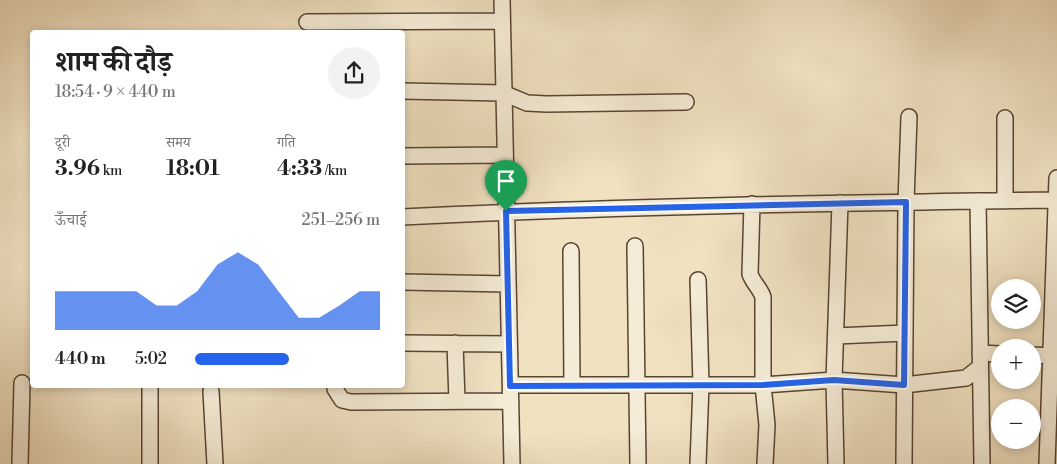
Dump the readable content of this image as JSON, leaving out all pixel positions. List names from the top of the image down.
{
  "page": {
    "heading": ["शाम की दौड़", "18:54 · 9 × 440 m"],
    "stats": [
      ["दूरी", "3.96 km"],
      ["समय", "18:01"],
      ["गति", "4:33 /km"]
    ],
    "chart": ["ऊँचाई", "251–256 m"],
    "map_buttons": ["+", "−"],
    "list": [
      {
        "name": "440 m",
        "note": "5:02"
      }
    ]
  }
}
